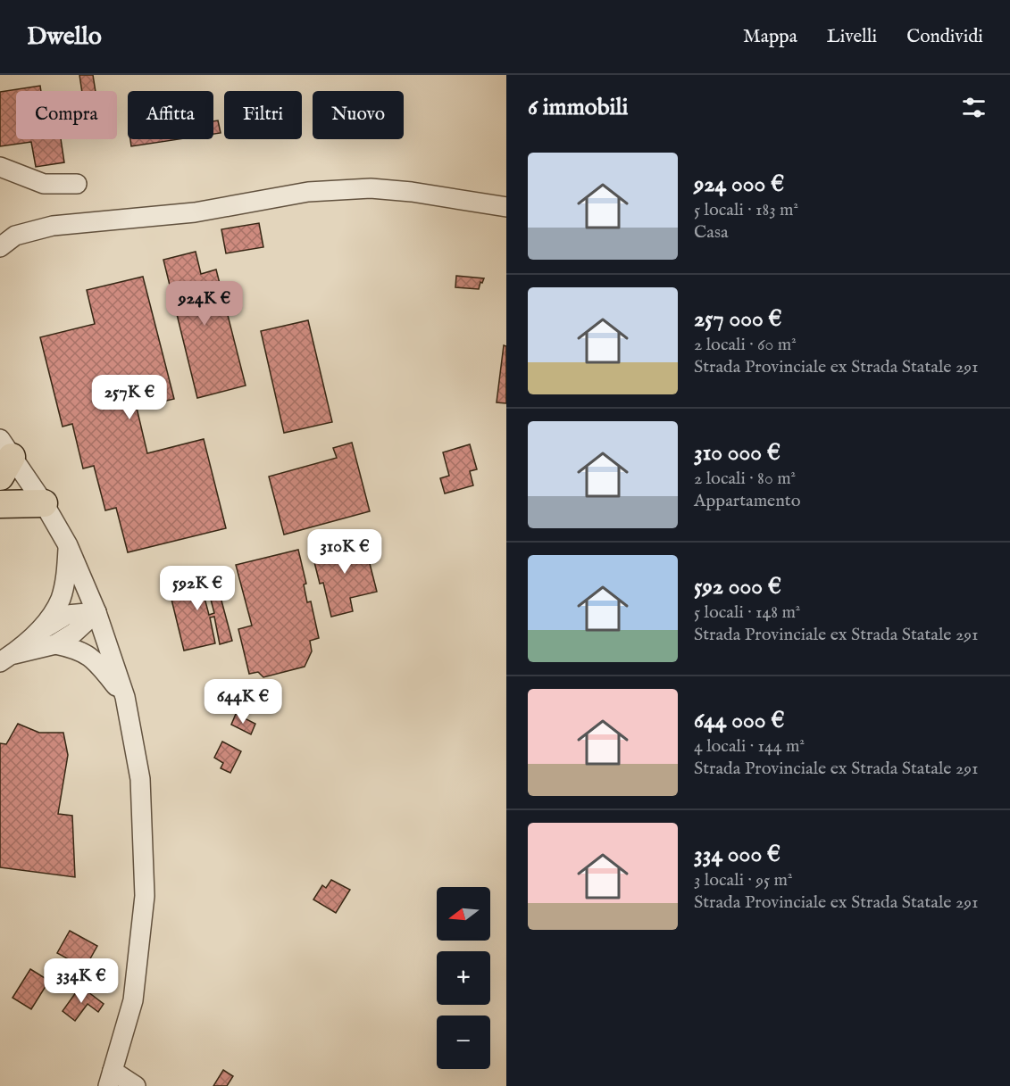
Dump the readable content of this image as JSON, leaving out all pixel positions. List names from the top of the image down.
{
  "north": "left",
  "page": {
    "header": "Dwello",
    "nav": ["Mappa", "Livelli", "Condividi"],
    "heading": "6 immobili",
    "chip": [
      "Compra",
      "Affitta",
      "Filtri",
      "Nuovo"
    ],
    "list": [
      {
        "name": "924 000 €",
        "note": "5 locali · 183 m² · Casa"
      },
      {
        "name": "257 000 €",
        "note": "2 locali · 60 m² · Strada Provinciale ex Strada Statale 291"
      },
      {
        "name": "310 000 €",
        "note": "2 locali · 80 m² · Appartamento"
      },
      {
        "name": "592 000 €",
        "note": "5 locali · 148 m² · Strada Provinciale ex Strada Statale 291"
      },
      {
        "name": "644 000 €",
        "note": "4 locali · 144 m² · Strada Provinciale ex Strada Statale 291"
      },
      {
        "name": "334 000 €",
        "note": "3 locali · 95 m² · Strada Provinciale ex Strada Statale 291"
      }
    ],
    "price": [
      "924K €",
      "257K €",
      "310K €",
      "592K €",
      "644K €",
      "334K €"
    ],
    "map_buttons": ["+", "−"]
  }
}
